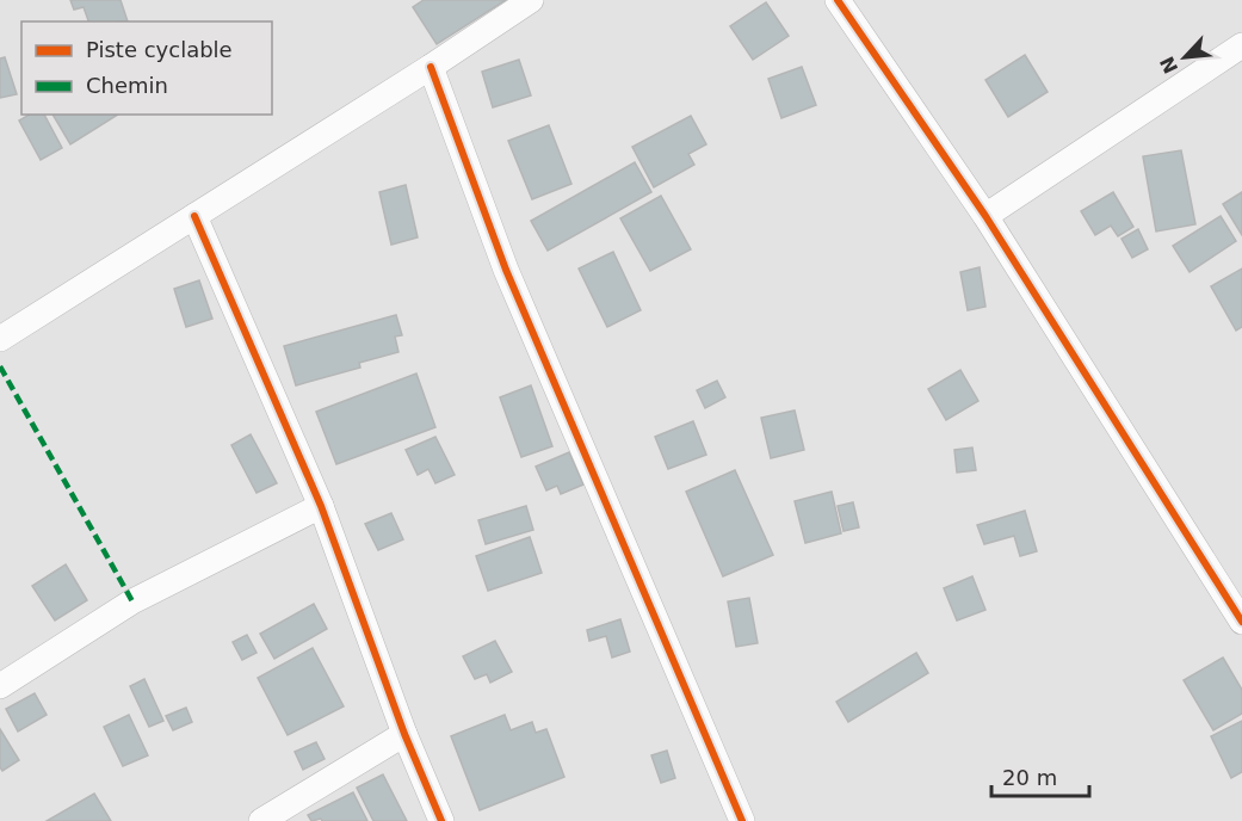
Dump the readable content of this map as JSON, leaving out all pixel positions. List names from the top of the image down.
{
  "legend": ["Piste cyclable", "Chemin"],
  "scale_bar": "20 m",
  "north": "bottom left"
}
